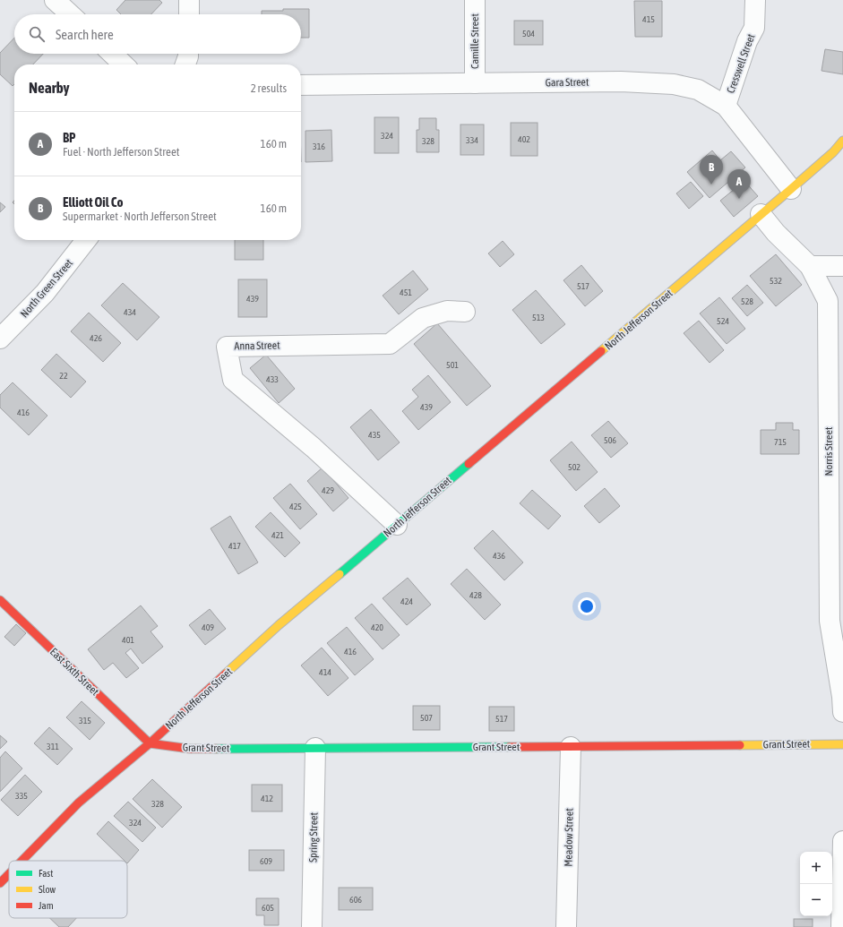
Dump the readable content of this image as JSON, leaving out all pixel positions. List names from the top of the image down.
{
  "streets": {
    "main road": ["North Jefferson Street", "East Sixth Street", "Grant Street"],
    "street": [
      "Camille Street",
      "Cresswell Street",
      "Gara Street",
      "North Green Street",
      "Anna Street",
      "Norris Street",
      "Spring Street",
      "Meadow Street"
    ]
  },
  "crossings": [
    ["Camille Street", "Gara Street"],
    ["Cresswell Street", "Gara Street"],
    ["Gara Street", "North Jefferson Street"],
    ["North Jefferson Street", "Anna Street"],
    ["North Jefferson Street", "Norris Street"],
    ["North Jefferson Street", "East Sixth Street"],
    ["North Jefferson Street", "Grant Street"],
    ["East Sixth Street", "Grant Street"],
    ["Grant Street", "Spring Street"],
    ["Grant Street", "Meadow Street"]
  ],
  "house_numbers": [
    "415",
    "504",
    "324",
    "402",
    "334",
    "328",
    "316",
    "532",
    "517",
    "451",
    "439",
    "528",
    "434",
    "513",
    "524",
    "426",
    "501",
    "22",
    "433",
    "439",
    "416",
    "435",
    "506",
    "715",
    "502",
    "429",
    "425",
    "421",
    "417",
    "436",
    "428",
    "424",
    "409",
    "420",
    "401",
    "416",
    "414",
    "507",
    "517",
    "315",
    "311",
    "335",
    "412",
    "328",
    "324",
    "609",
    "606",
    "605"
  ],
  "legend": ["Fast", "Slow", "Jam"],
  "page": {
    "search": "Search here",
    "heading": ["Nearby", "2 results"],
    "list": [
      {
        "mark": "A",
        "name": "BP",
        "note": "Fuel · North Jefferson Street",
        "value": "160 m"
      },
      {
        "mark": "B",
        "name": "Elliott Oil Co",
        "note": "Supermarket · North Jefferson Street",
        "value": "160 m"
      }
    ],
    "pins": ["B", "A"],
    "map_buttons": ["+", "−"]
  }
}
